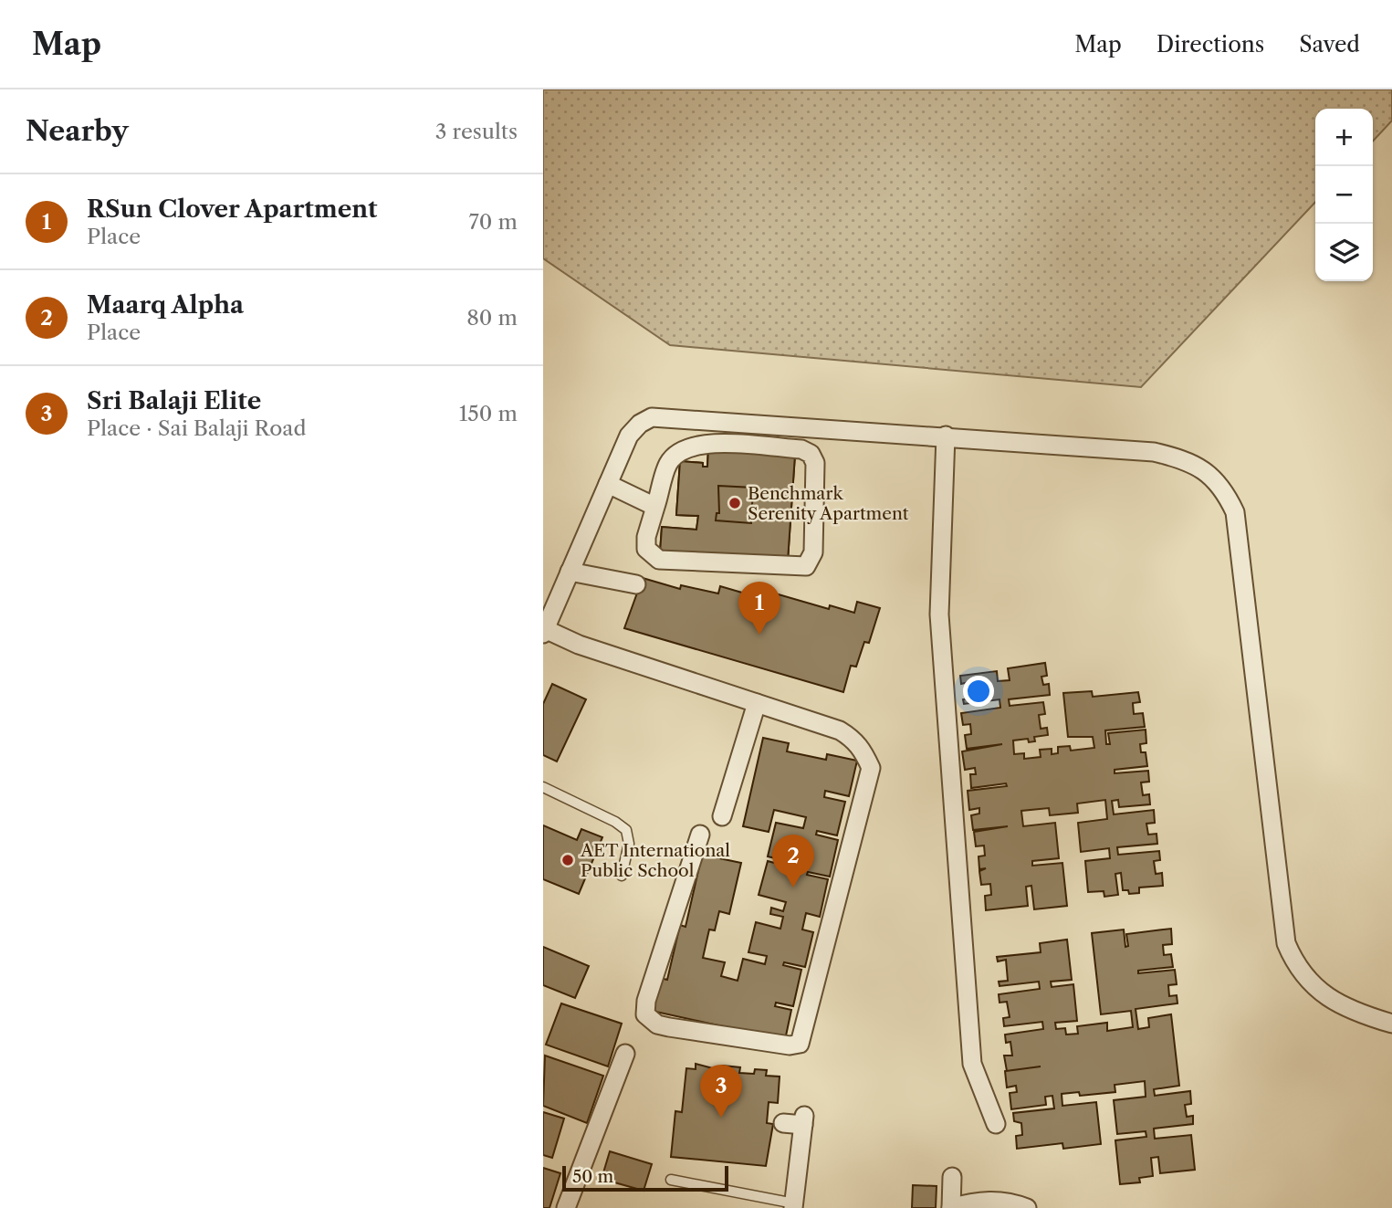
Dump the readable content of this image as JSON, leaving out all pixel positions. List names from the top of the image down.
{
  "places": ["Benchmark Serenity Apartment", "AET International Public School"],
  "scale_bar": "50 m",
  "page": {
    "header": "Map",
    "nav": ["Map", "Directions", "Saved"],
    "heading": ["Nearby", "3 results"],
    "map_buttons": ["+", "−"],
    "list": [
      {
        "mark": "1",
        "name": "RSun Clover Apartment",
        "note": "Place",
        "value": "70 m"
      },
      {
        "mark": "2",
        "name": "Maarq Alpha",
        "note": "Place",
        "value": "80 m"
      },
      {
        "mark": "3",
        "name": "Sri Balaji Elite",
        "note": "Place · Sai Balaji Road",
        "value": "150 m"
      }
    ],
    "pins": ["1", "2", "3"],
    "scale": "50 m"
  }
}
